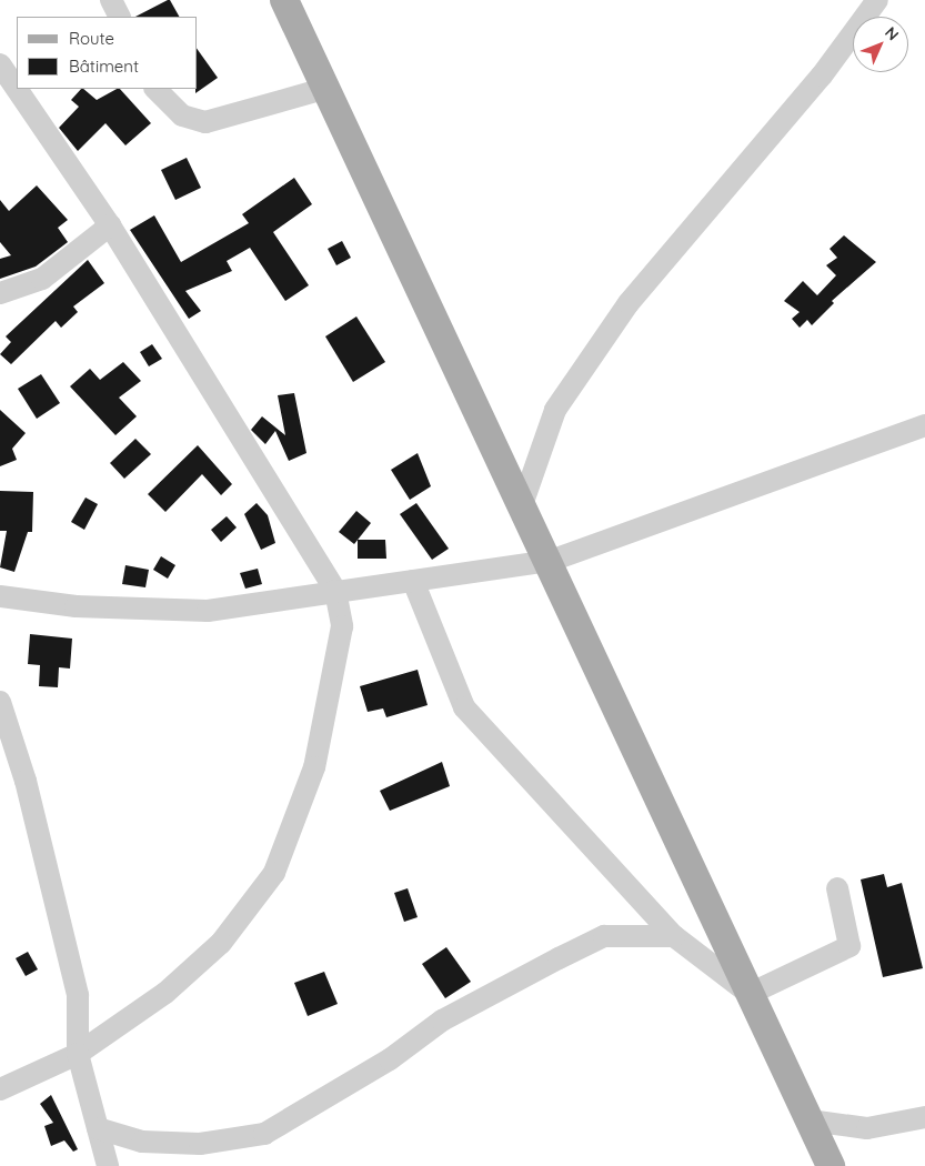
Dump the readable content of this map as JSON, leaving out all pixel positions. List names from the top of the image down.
{
  "legend": ["Route", "Bâtiment"],
  "north": "top right"
}
